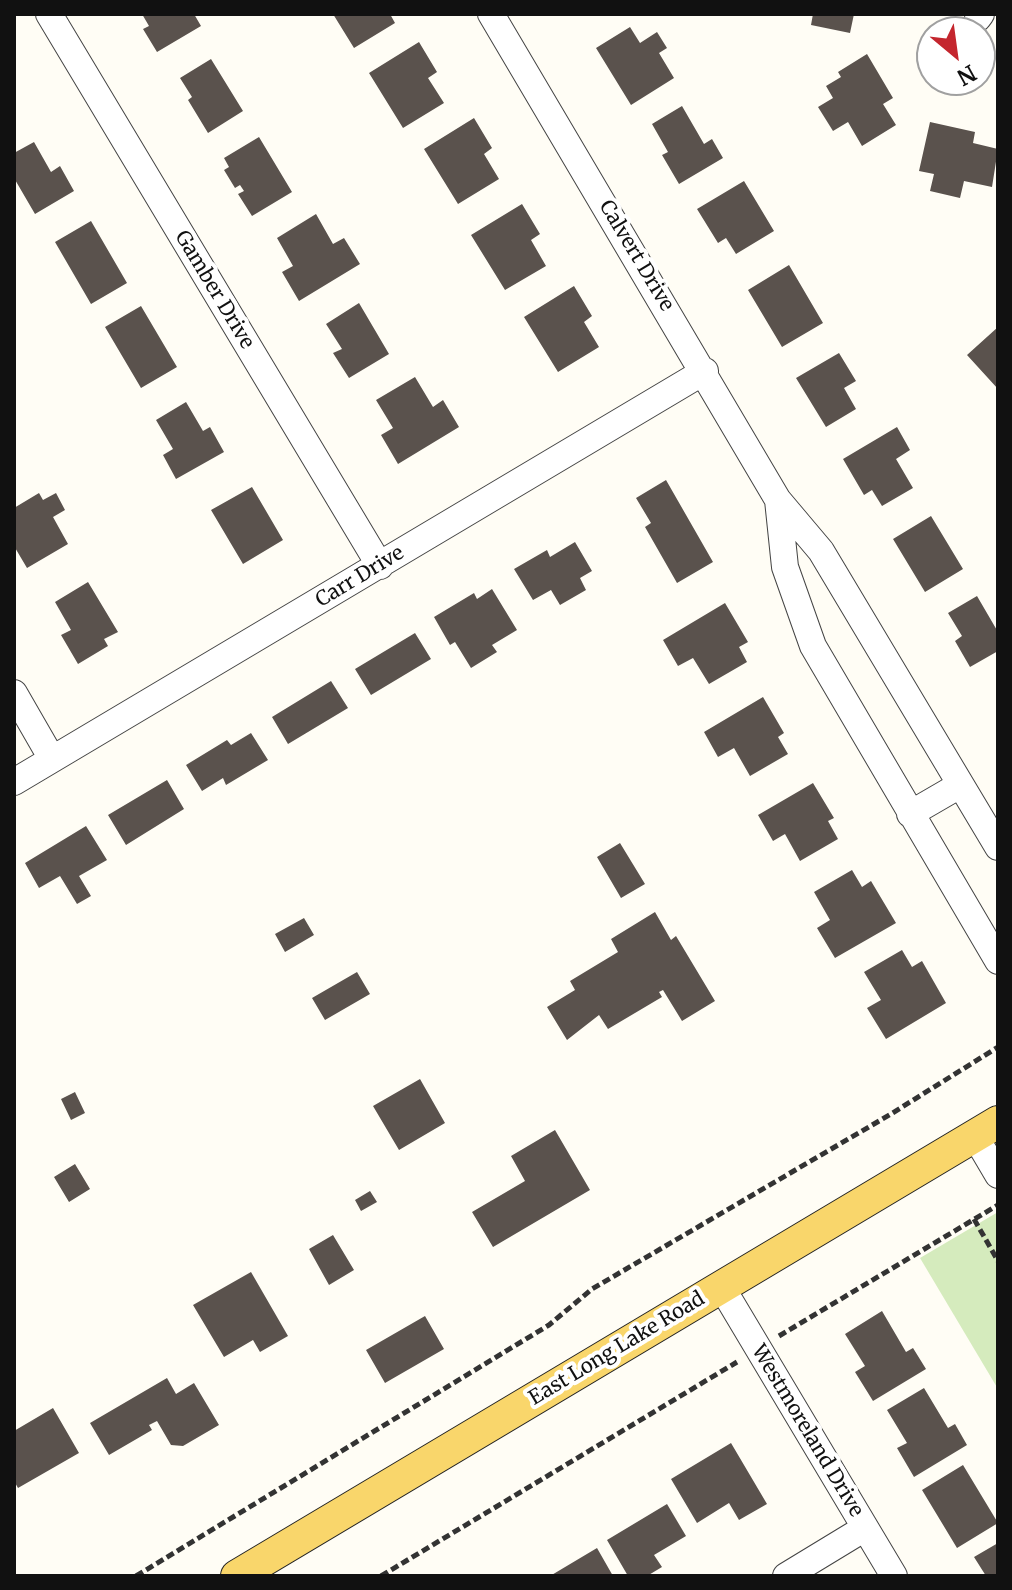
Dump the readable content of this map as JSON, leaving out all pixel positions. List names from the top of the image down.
{
  "streets": {
    "main road": ["East Long Lake Road"],
    "street": [
      "Calvert Drive",
      "Gamber Drive",
      "Carr Drive",
      "Westmoreland Drive"
    ]
  },
  "crossings": [
    ["Calvert Drive", "Carr Drive"],
    ["Gamber Drive", "Carr Drive"],
    ["East Long Lake Road", "Westmoreland Drive"]
  ],
  "north": "bottom right"
}
